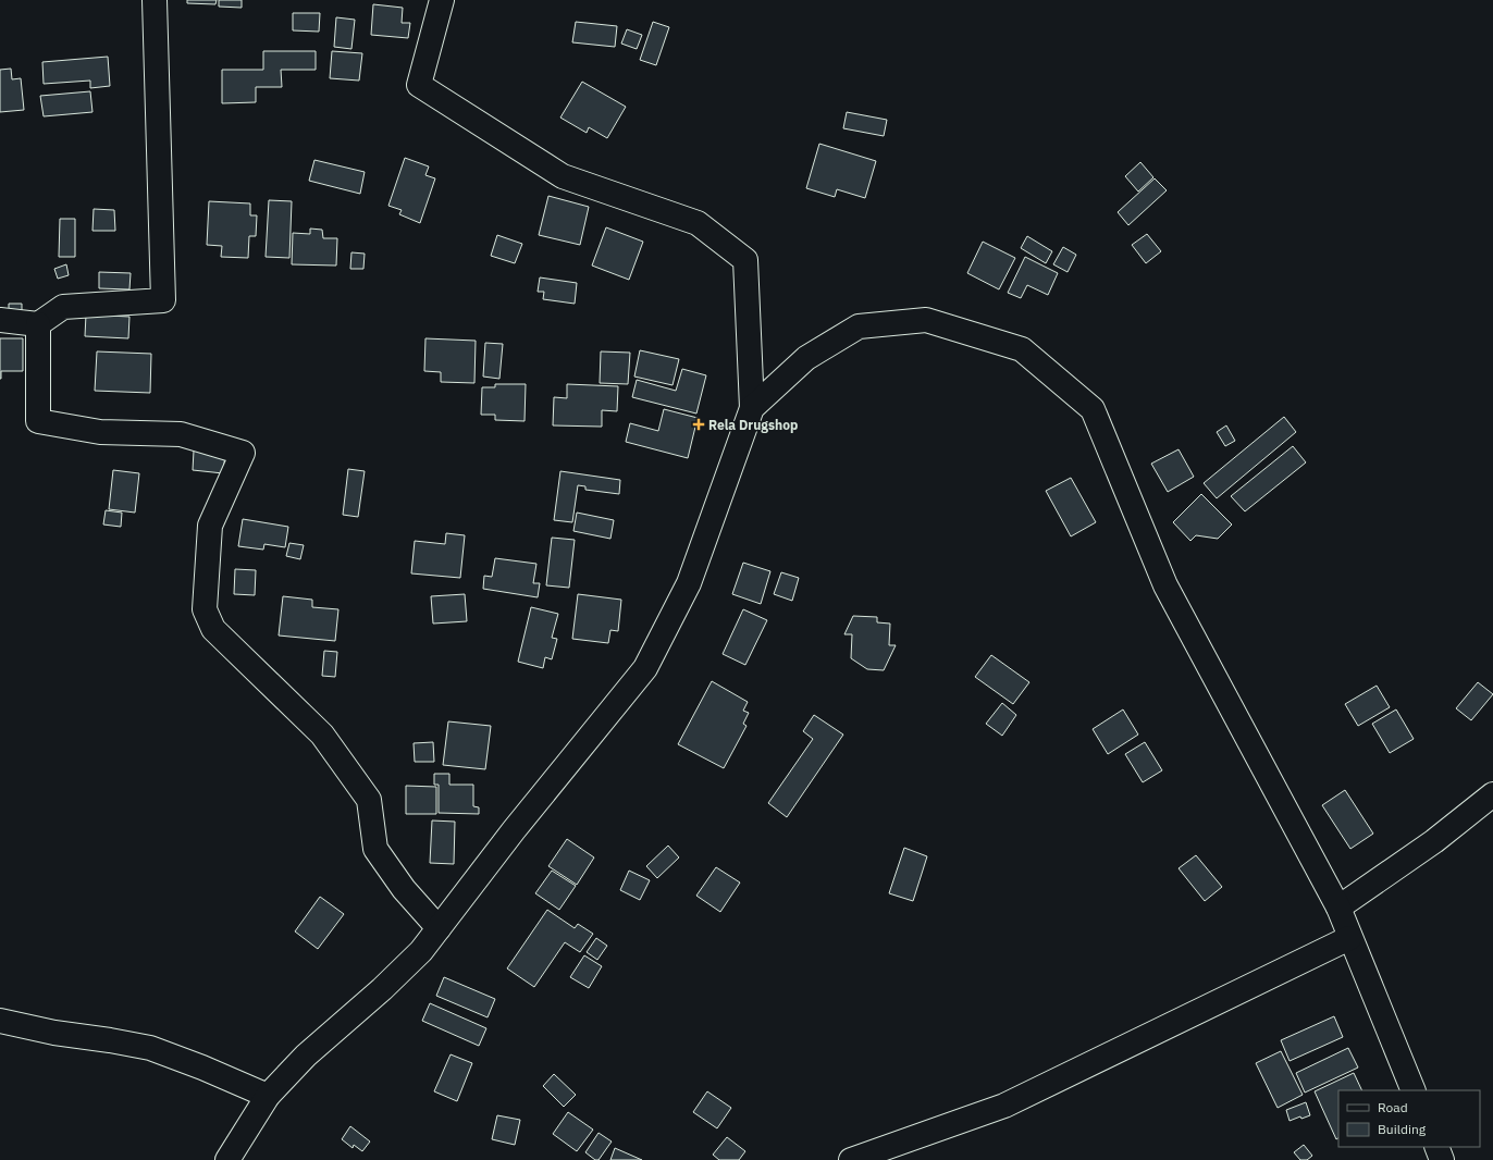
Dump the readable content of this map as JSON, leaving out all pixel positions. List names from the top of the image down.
{
  "places": {
    "health": ["Rela Drugshop"]
  },
  "legend": ["Road", "Building"]
}
